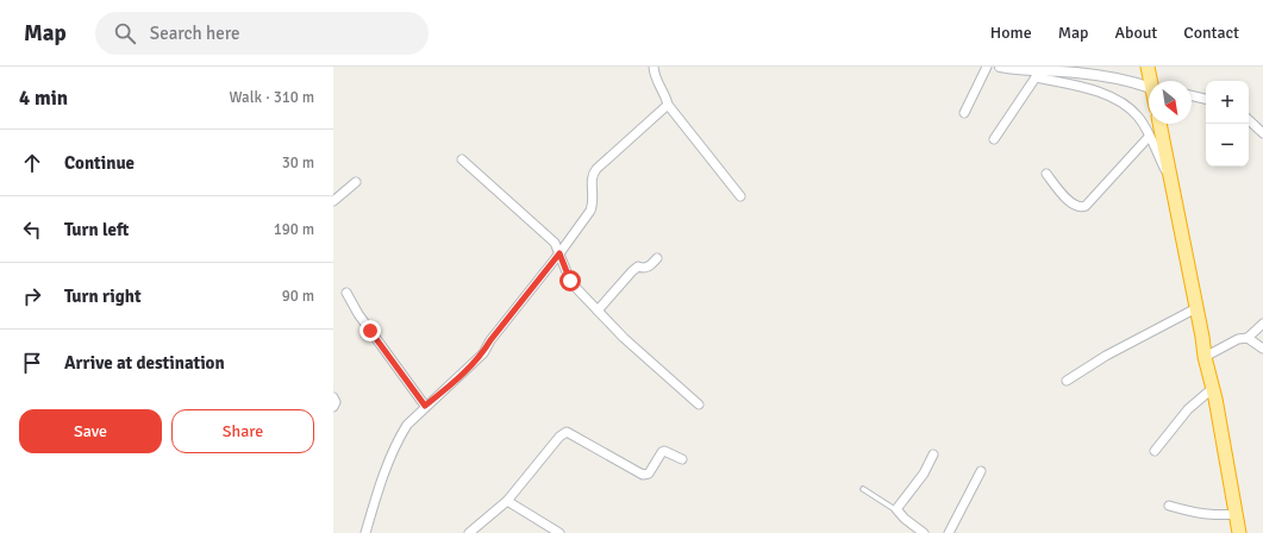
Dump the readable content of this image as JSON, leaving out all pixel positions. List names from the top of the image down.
{
  "north": "bottom right",
  "page": {
    "header": "Map",
    "search": "Search here",
    "nav": [
      "Home",
      "Map",
      "About",
      "Contact"
    ],
    "heading": ["4 min", "Walk · 310 m"],
    "map_buttons": ["+", "−"],
    "list": [
      ["Continue", "30 m"],
      ["Turn left", "190 m"],
      ["Turn right", "90 m"],
      "Arrive at destination"
    ],
    "buttons": ["Save", "Share"]
  }
}
